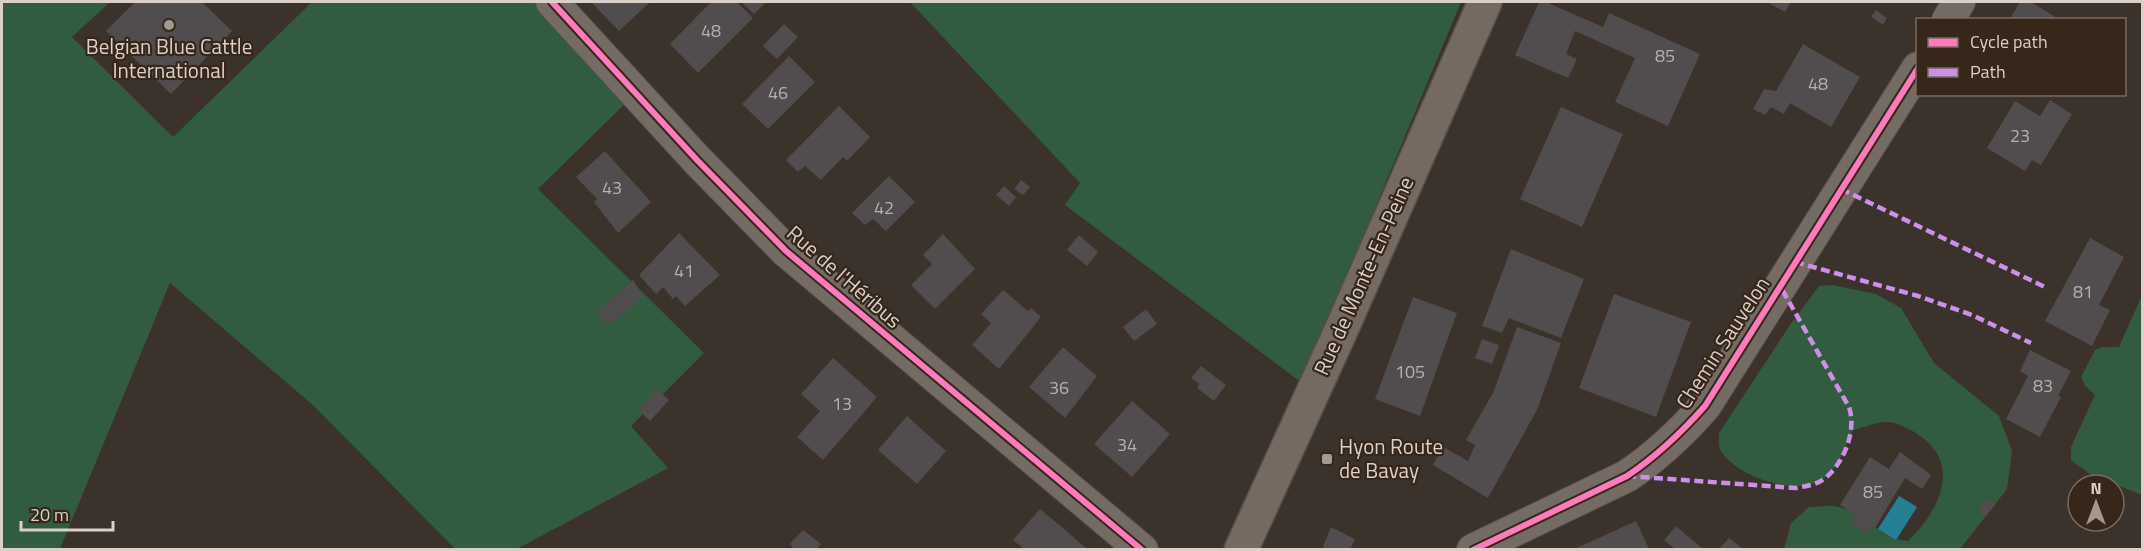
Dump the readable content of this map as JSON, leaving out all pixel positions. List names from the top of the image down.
{
  "streets": {
    "main road": ["Rue de Monte-En-Peine"],
    "street": ["Rue de l'Héribus", "Chemin Sauvelon"]
  },
  "places": {
    "other": ["Belgian Blue Cattle International"],
    "transit": ["Hyon Route de Bavay"]
  },
  "house_numbers": [
    "48",
    "85",
    "48",
    "46",
    "23",
    "43",
    "42",
    "41",
    "81",
    "105",
    "83",
    "36",
    "13",
    "34",
    "85"
  ],
  "legend": ["Cycle path", "Path"],
  "scale_bar": "20 m",
  "north": "top"
}
